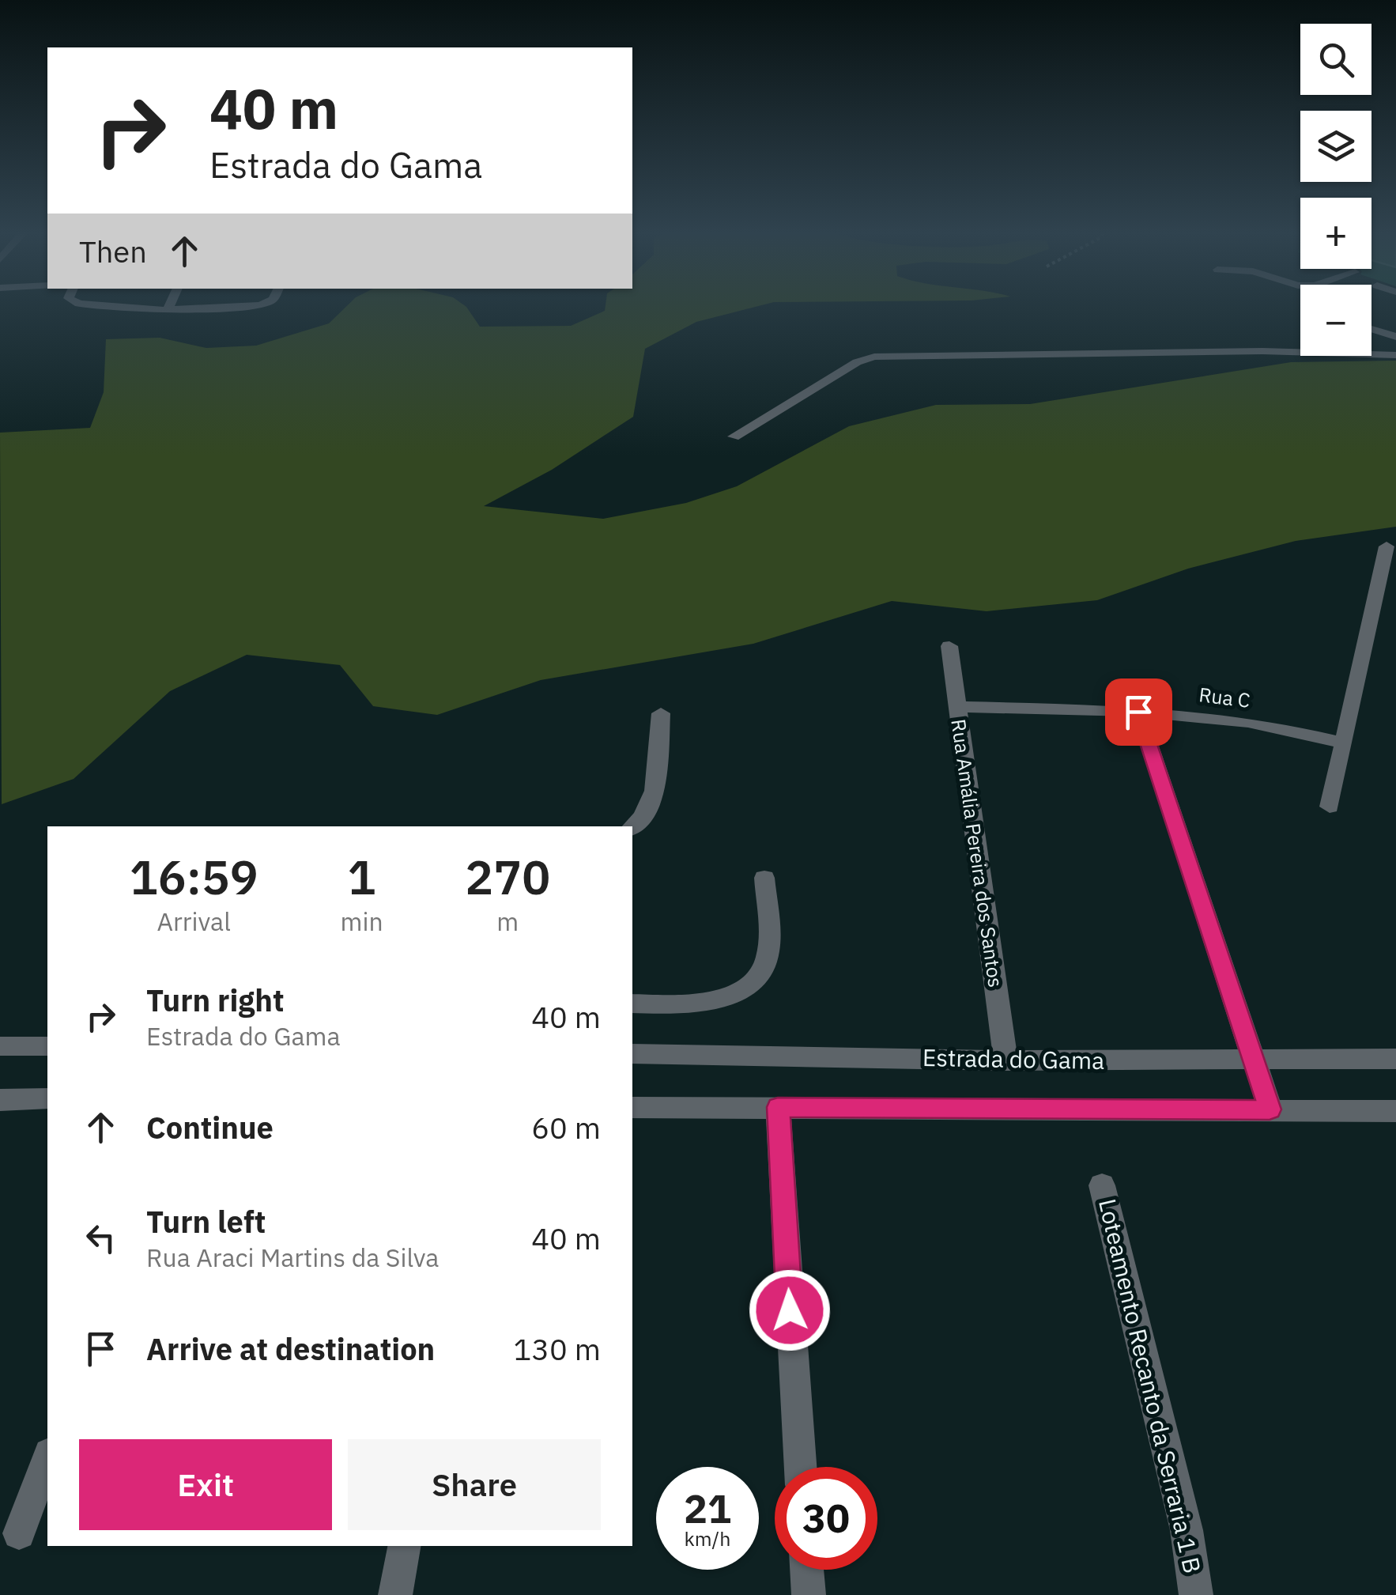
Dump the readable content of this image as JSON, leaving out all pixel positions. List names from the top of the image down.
{
  "streets": {
    "street": [
      "Rua C",
      "Rua Amália Pereira dos Santos",
      "Estrada do Gama",
      "Loteamento Recanto da Serraria 1 B"
    ]
  },
  "crossings": [
    ["Rua C", "Rua Amália Pereira dos Santos"],
    ["Rua Amália Pereira dos Santos", "Estrada do Gama"]
  ],
  "page": {
    "map_buttons": ["+", "−"],
    "turn": ["40 m", "Estrada do Gama"],
    "then": "Then",
    "eta": [
      "16:59",
      "Arrival",
      "1",
      "min",
      "270",
      "m"
    ],
    "list": [
      {
        "name": "Turn right",
        "note": "Estrada do Gama",
        "value": "40 m"
      },
      {
        "name": "Continue",
        "value": "60 m"
      },
      {
        "name": "Turn left",
        "note": "Rua Araci Martins da Silva",
        "value": "40 m"
      },
      {
        "name": "Arrive at destination",
        "value": "130 m"
      }
    ],
    "buttons": ["Exit", "Share"],
    "speed": "21 km/h",
    "limit": "30"
  }
}
